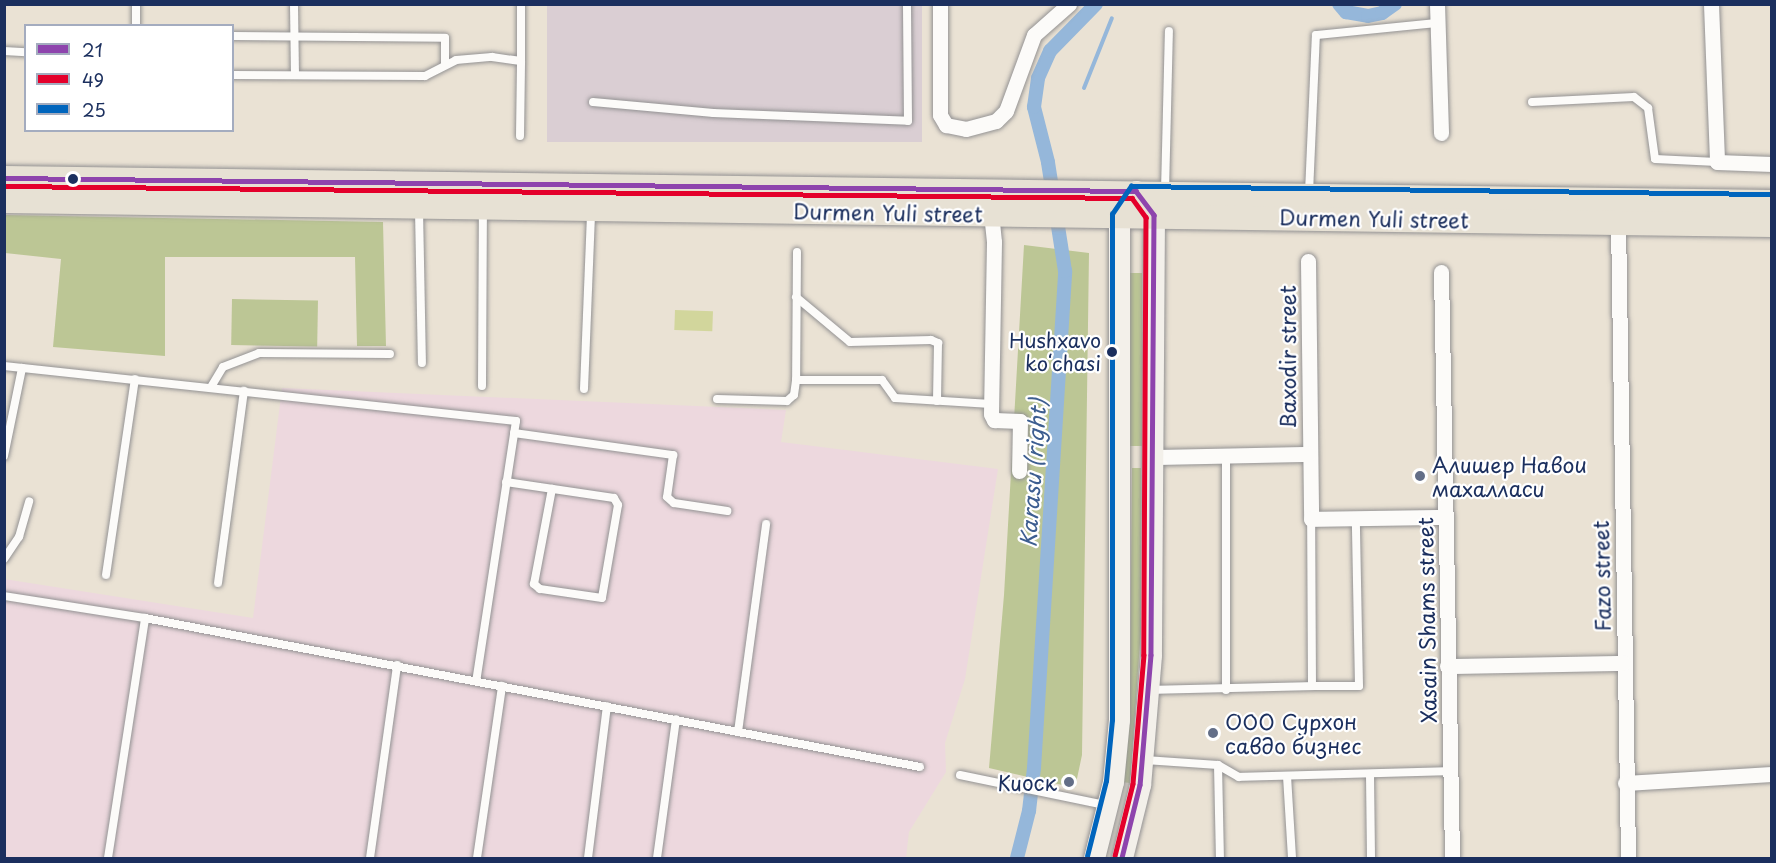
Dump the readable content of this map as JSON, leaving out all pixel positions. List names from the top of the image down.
{
  "streets": {
    "main road": ["Durmen Yuli street"],
    "street": ["Baxodir street", "Fazo street", "Xasain Shams street"]
  },
  "crossings": [
    ["Durmen Yuli street", "Fazo street"]
  ],
  "water": ["Karasu (right)"],
  "places": [
    "Hushxavo koʻchasi",
    "Алишер Навои махалласи",
    "ООО Сурхон савдо бизнес",
    "Киоск"
  ],
  "lines": ["transit line 21", "transit line 49", "transit line 25"],
  "legend": ["21", "49", "25"]
}
